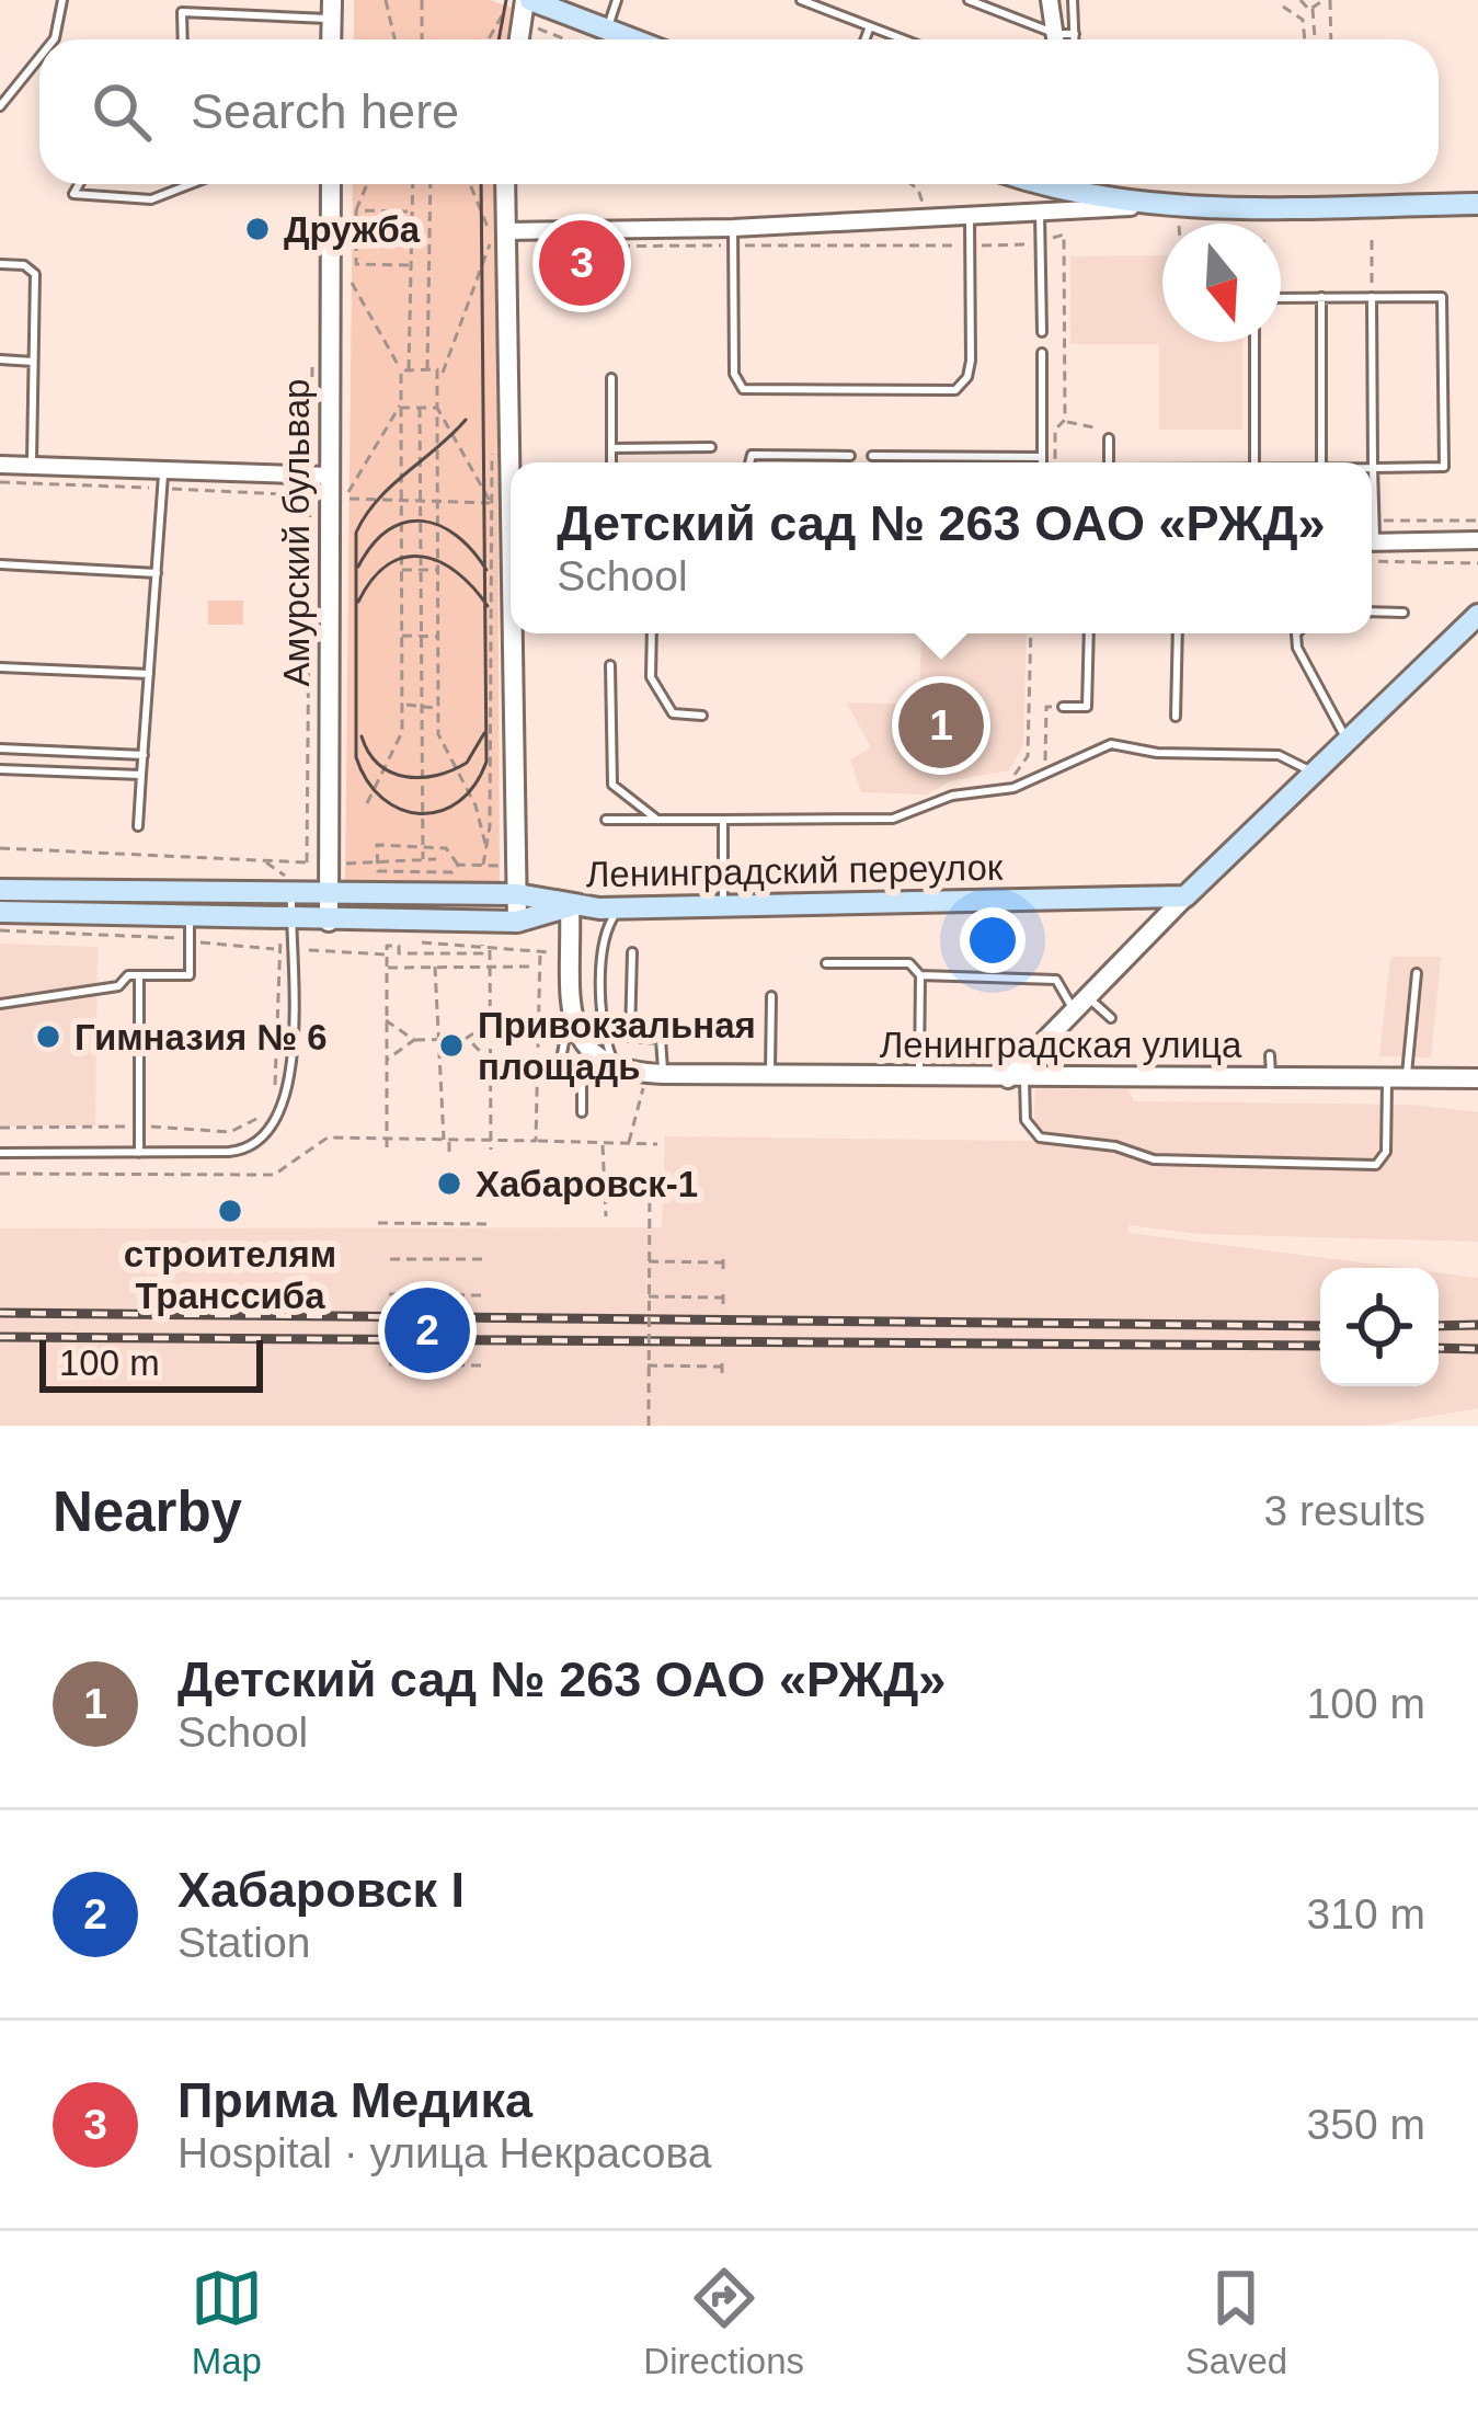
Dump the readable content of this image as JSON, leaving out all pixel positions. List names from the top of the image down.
{
  "streets": {
    "main road": ["Ленинградский переулок"],
    "street": ["Амурский бульвар", "Ленинградская улица"]
  },
  "crossings": [
    ["Амурский бульвар", "Ленинградский переулок"]
  ],
  "places": [
    "Дружба",
    "Гимназия № 6",
    "Привокзальная площадь",
    "Хабаровск-1",
    "строителям Транссиба"
  ],
  "scale_bar": "100 m",
  "north": "bottom",
  "page": {
    "search": "Search here",
    "pins": ["3", "1", "2"],
    "popup": ["Детский сад № 263 ОАО «РЖД»", "School"],
    "scale": "100 m",
    "heading": ["Nearby", "3 results"],
    "list": [
      {
        "mark": "1",
        "name": "Детский сад № 263 ОАО «РЖД»",
        "note": "School",
        "value": "100 m"
      },
      {
        "mark": "2",
        "name": "Хабаровск I",
        "note": "Station",
        "value": "310 m"
      },
      {
        "mark": "3",
        "name": "Прима Медика",
        "note": "Hospital · улица Некрасова",
        "value": "350 m"
      }
    ],
    "nav": ["Map", "Directions", "Saved"]
  }
}
